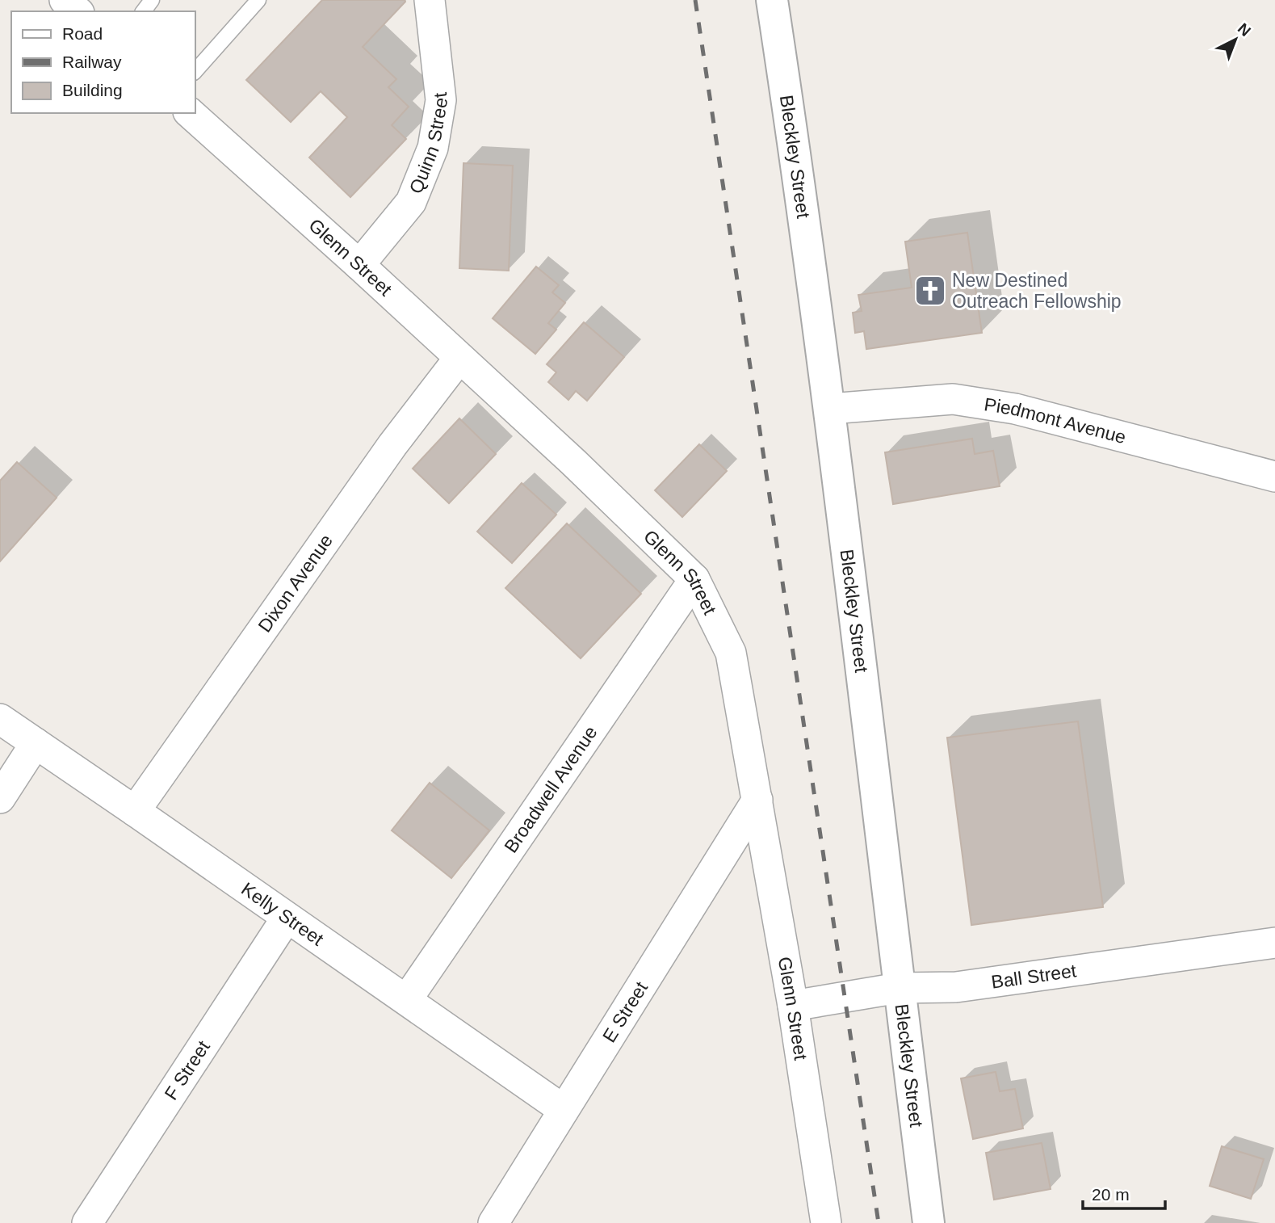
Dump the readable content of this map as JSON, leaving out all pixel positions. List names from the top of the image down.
{
  "streets": {
    "street": [
      "Quinn Street",
      "Bleckley Street",
      "Glenn Street",
      "Piedmont Avenue",
      "Dixon Avenue",
      "Broadwell Avenue",
      "Kelly Street",
      "Ball Street",
      "E Street",
      "F Street"
    ]
  },
  "crossings": [
    ["Quinn Street", "Glenn Street"],
    ["Bleckley Street", "Piedmont Avenue"],
    ["Bleckley Street", "Ball Street"],
    ["Glenn Street", "Dixon Avenue"],
    ["Glenn Street", "Broadwell Avenue"],
    ["Glenn Street", "Ball Street"],
    ["Glenn Street", "E Street"],
    ["Dixon Avenue", "Kelly Street"],
    ["Broadwell Avenue", "Kelly Street"],
    ["Kelly Street", "E Street"],
    ["Kelly Street", "F Street"]
  ],
  "places": {
    "church": ["New Destined Outreach Fellowship"]
  },
  "legend": ["Road", "Railway", "Building"],
  "scale_bar": "20 m",
  "north": "top right"
}
